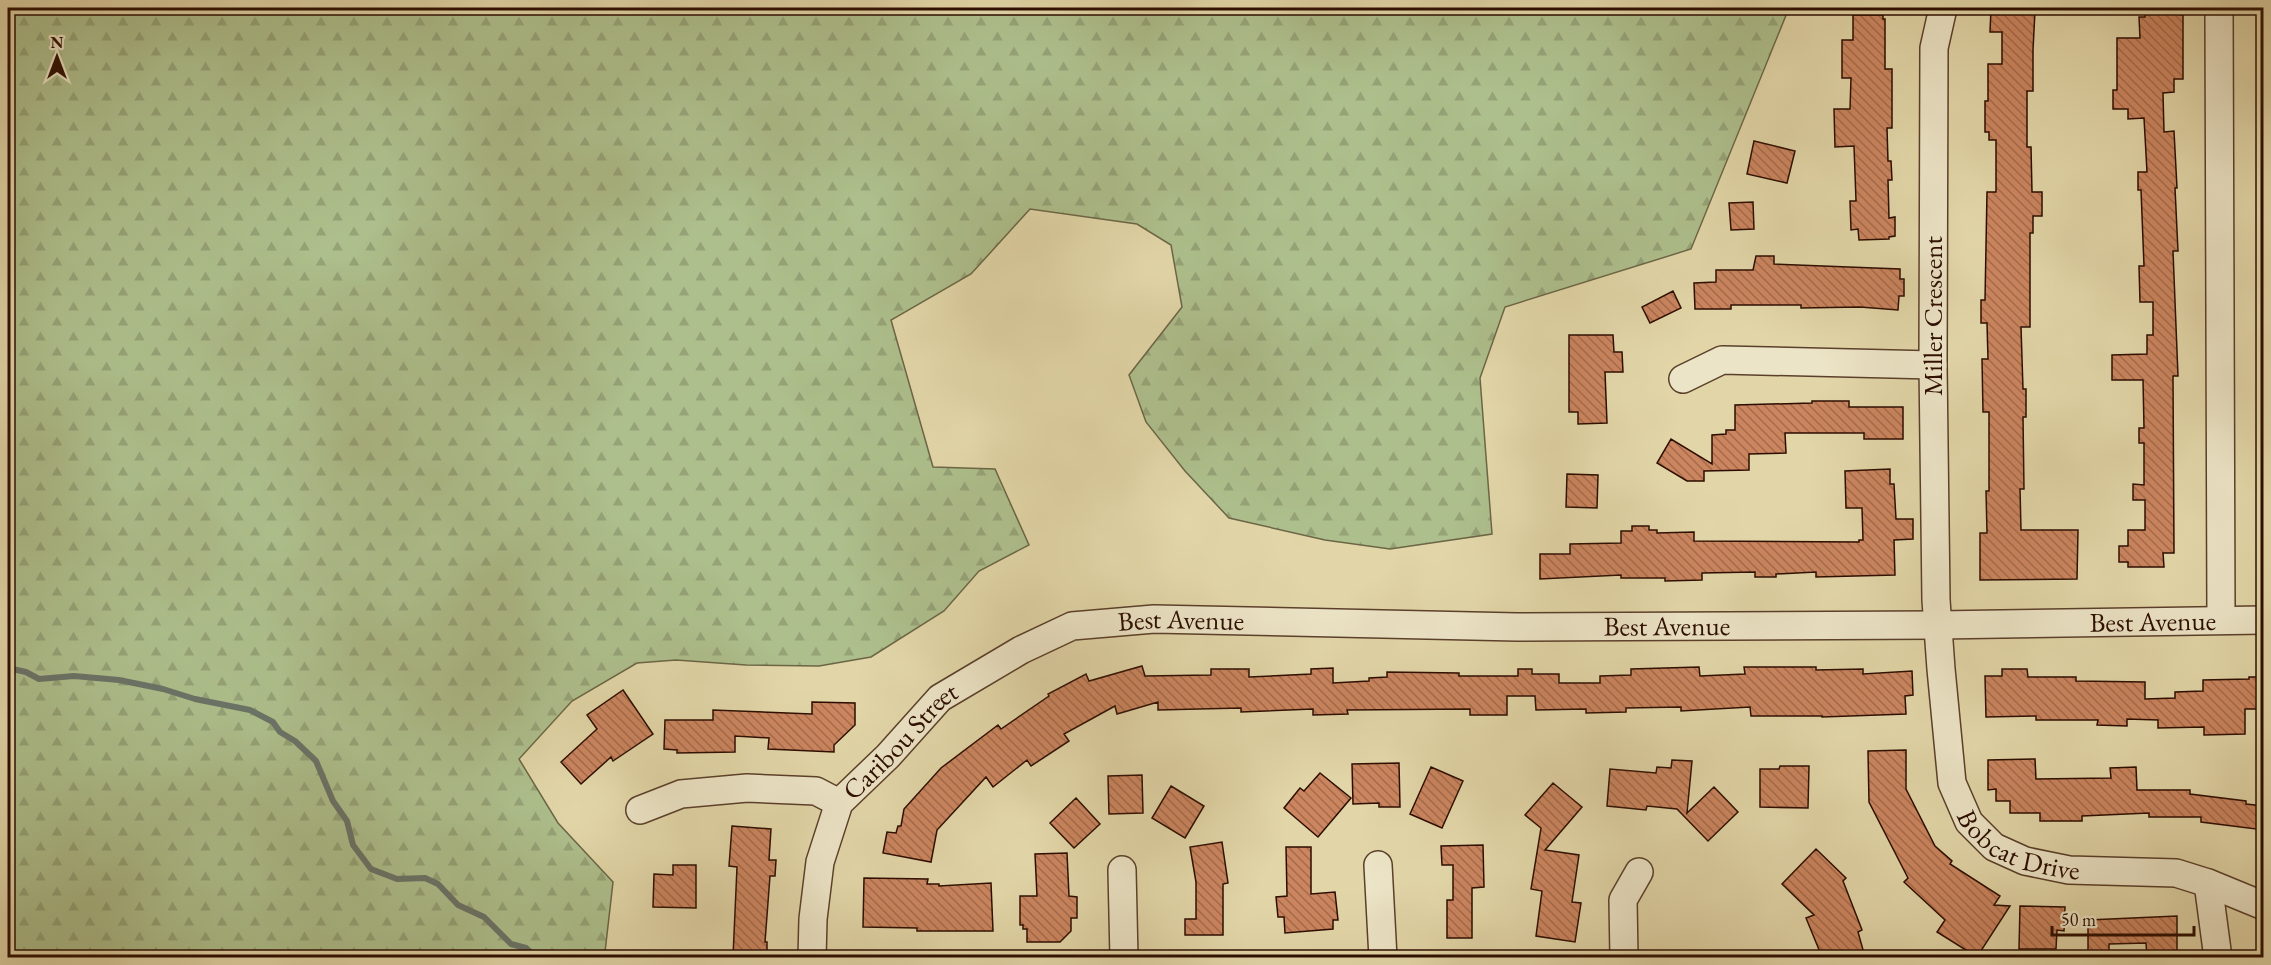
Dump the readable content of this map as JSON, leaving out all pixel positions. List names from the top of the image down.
{
  "streets": {
    "street": [
      "Miller Crescent",
      "Best Avenue",
      "Caribou Street",
      "Bobcat Drive"
    ]
  },
  "crossings": [
    ["Miller Crescent", "Best Avenue"],
    ["Miller Crescent", "Bobcat Drive"],
    ["Best Avenue", "Caribou Street"],
    ["Best Avenue", "Bobcat Drive"]
  ],
  "scale_bar": "50 m",
  "north": "top"
}
